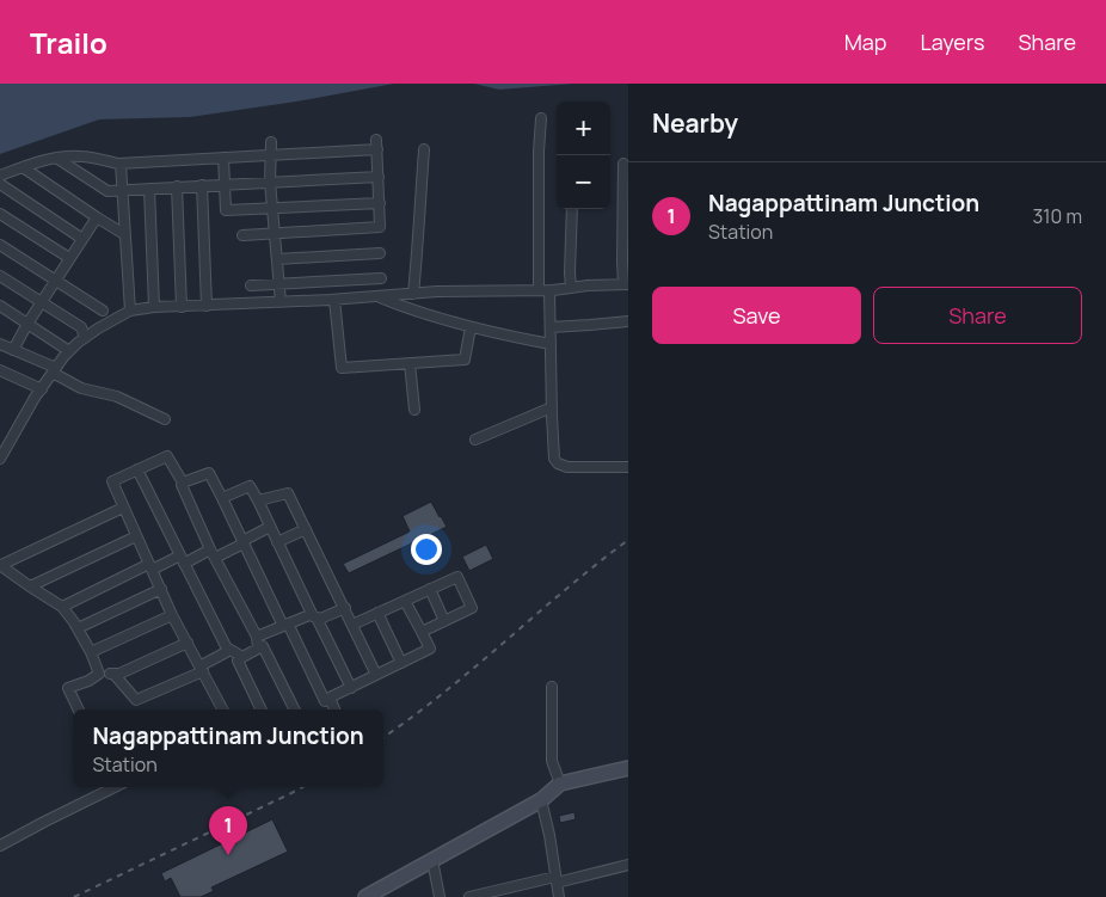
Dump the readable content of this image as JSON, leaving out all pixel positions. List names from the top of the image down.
{
  "page": {
    "header": "Trailo",
    "nav": ["Map", "Layers", "Share"],
    "heading": "Nearby",
    "map_buttons": ["+", "−"],
    "list": [
      {
        "mark": "1",
        "name": "Nagappattinam Junction",
        "note": "Station",
        "value": "310 m"
      }
    ],
    "buttons": ["Save", "Share"],
    "popup": ["Nagappattinam Junction", "Station"],
    "pins": "1"
  }
}
